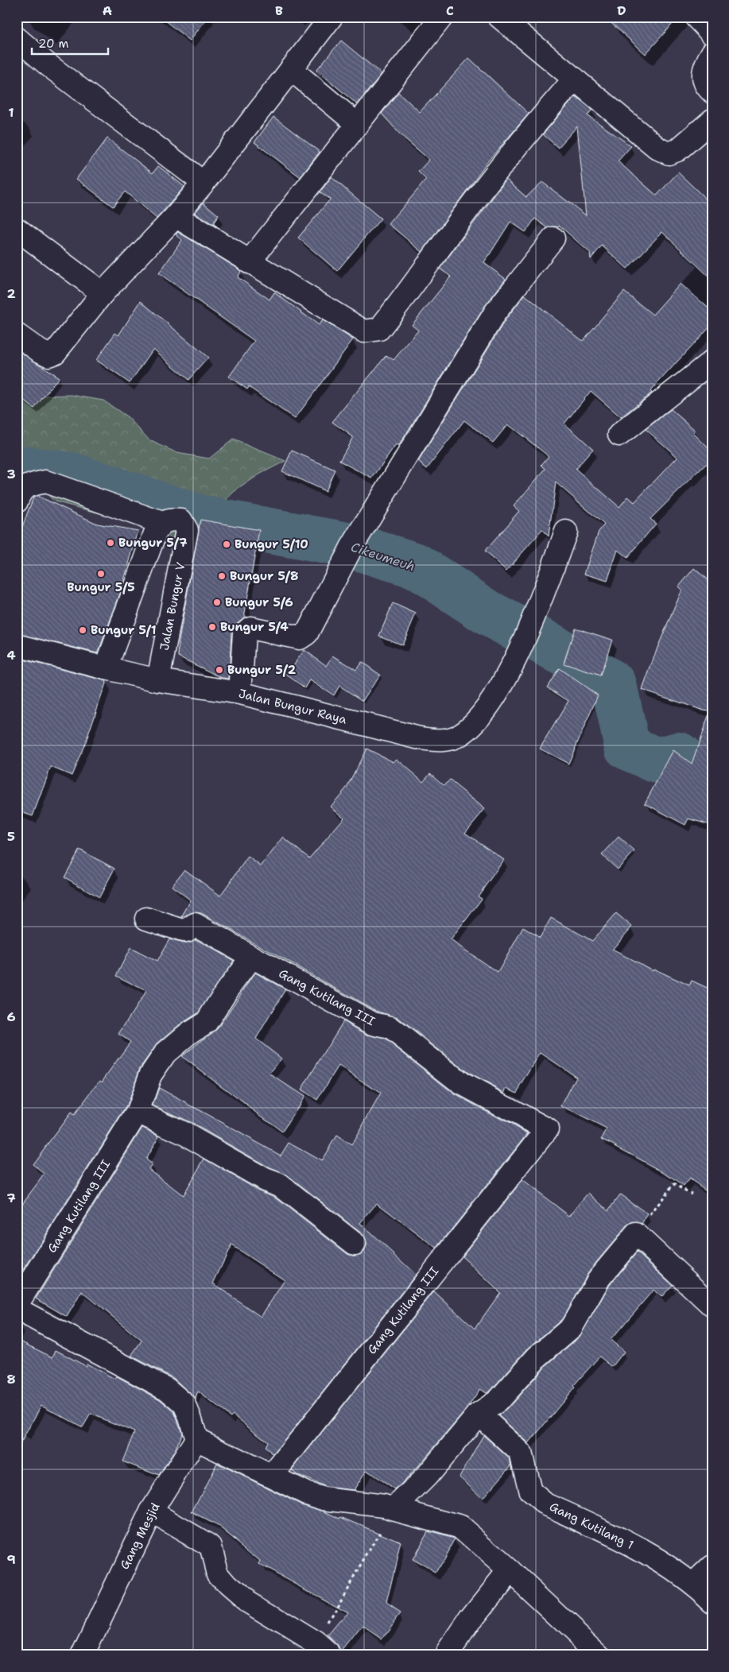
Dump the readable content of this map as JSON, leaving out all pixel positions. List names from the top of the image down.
{
  "streets": {
    "street": [
      "Jalan Bungur V",
      "Jalan Bungur Raya",
      "Gang Kutilang III",
      "Gang Kutilang 1",
      "Gang Mesjid"
    ]
  },
  "crossings": [
    ["Jalan Bungur V", "Jalan Bungur Raya"]
  ],
  "water": ["Cikeumeuh"],
  "places": [
    "Bungur 5/7",
    "Bungur 5/10",
    "Bungur 5/5",
    "Bungur 5/8",
    "Bungur 5/6",
    "Bungur 5/4",
    "Bungur 5/1",
    "Bungur 5/2"
  ],
  "scale_bar": "20 m",
  "grid": {
    "columns": [
      "A",
      "B",
      "C",
      "D"
    ],
    "rows": [
      "1",
      "2",
      "3",
      "4",
      "5",
      "6",
      "7",
      "8",
      "9"
    ]
  }
}
